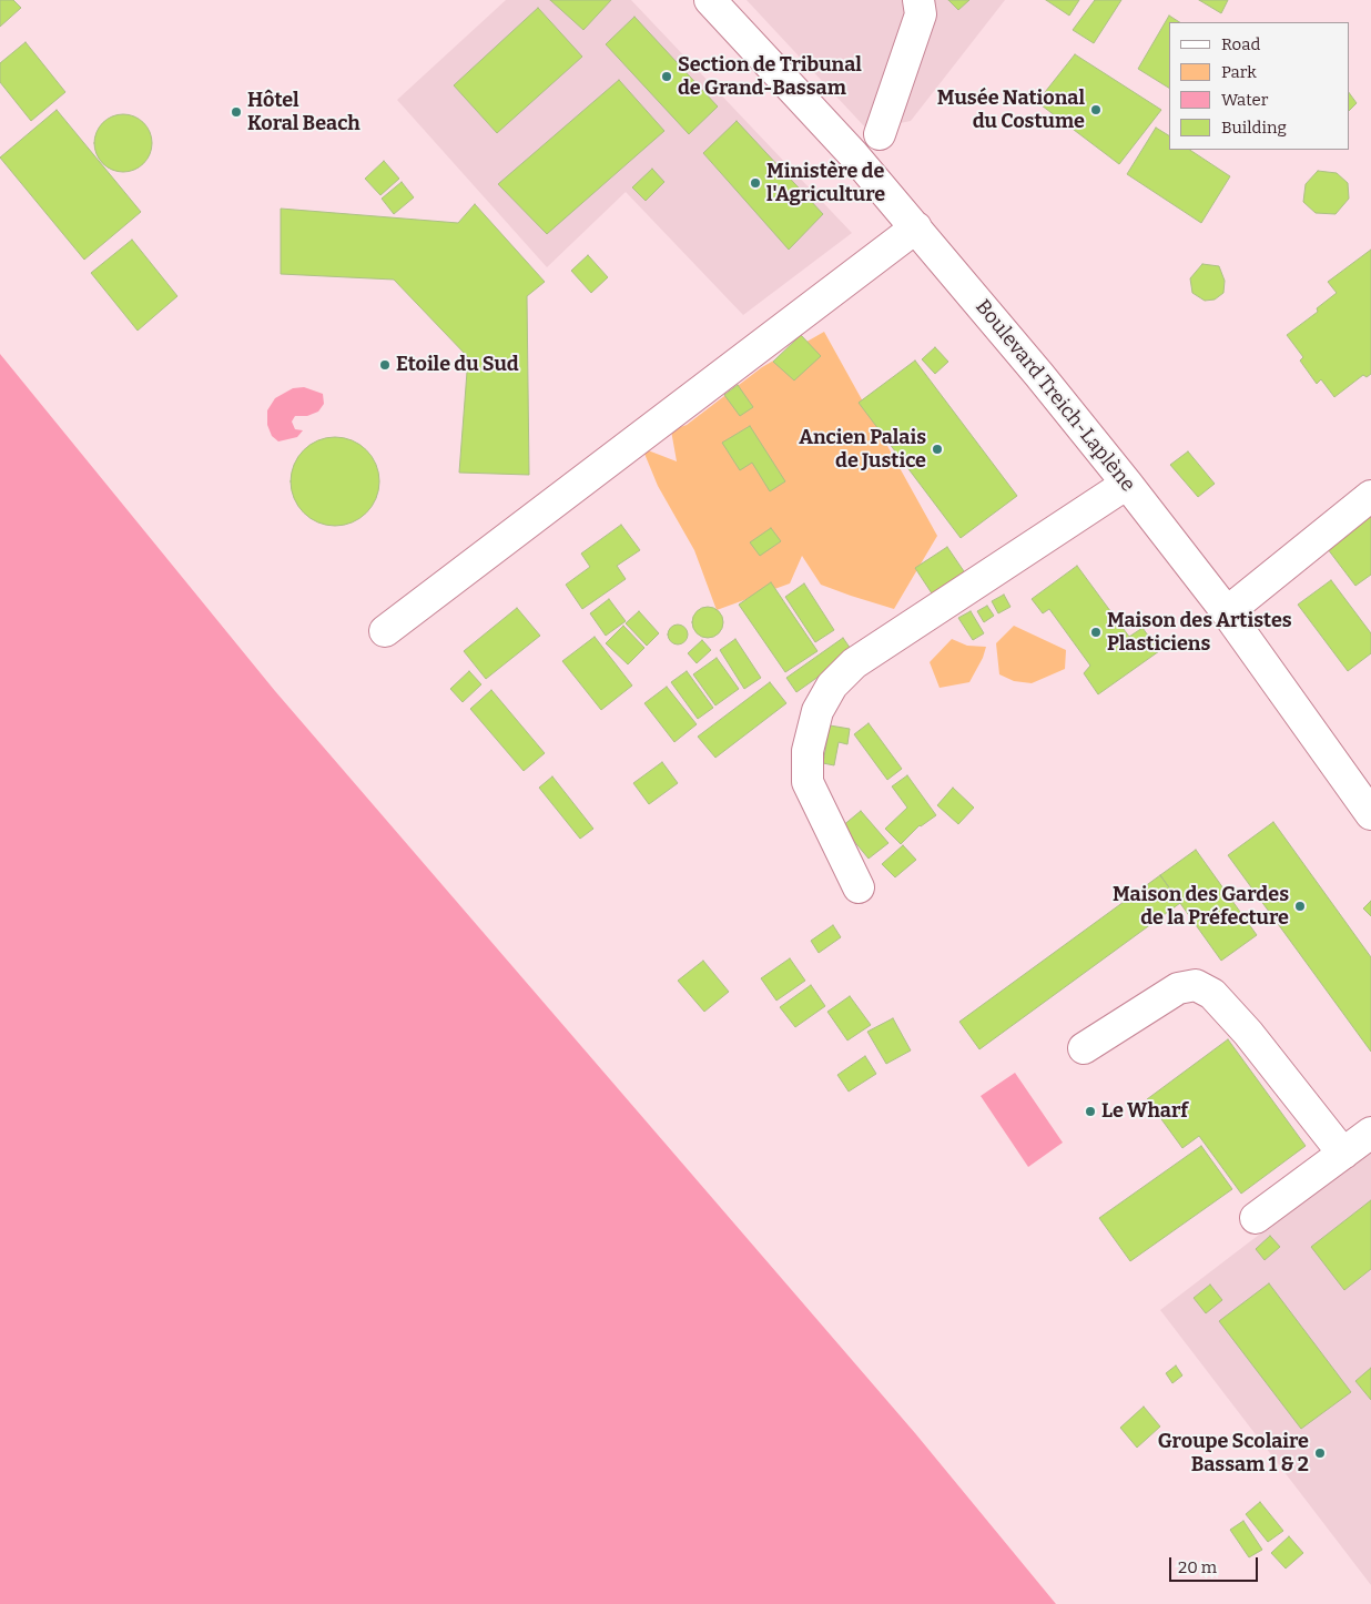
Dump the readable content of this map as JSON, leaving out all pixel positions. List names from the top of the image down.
{
  "streets": {
    "street": ["Boulevard Treich-Laplène"]
  },
  "places": [
    "Section de Tribunal de Grand-Bassam",
    "Musée National du Costume",
    "Hôtel Koral Beach",
    "Ministère de l'Agriculture",
    "Etoile du Sud",
    "Ancien Palais de Justice",
    "Maison des Artistes Plasticiens",
    "Maison des Gardes de la Préfecture",
    "Le Wharf",
    "Groupe Scolaire Bassam 1 & 2"
  ],
  "legend": [
    "Road",
    "Park",
    "Water",
    "Building"
  ],
  "scale_bar": "20 m"
}
